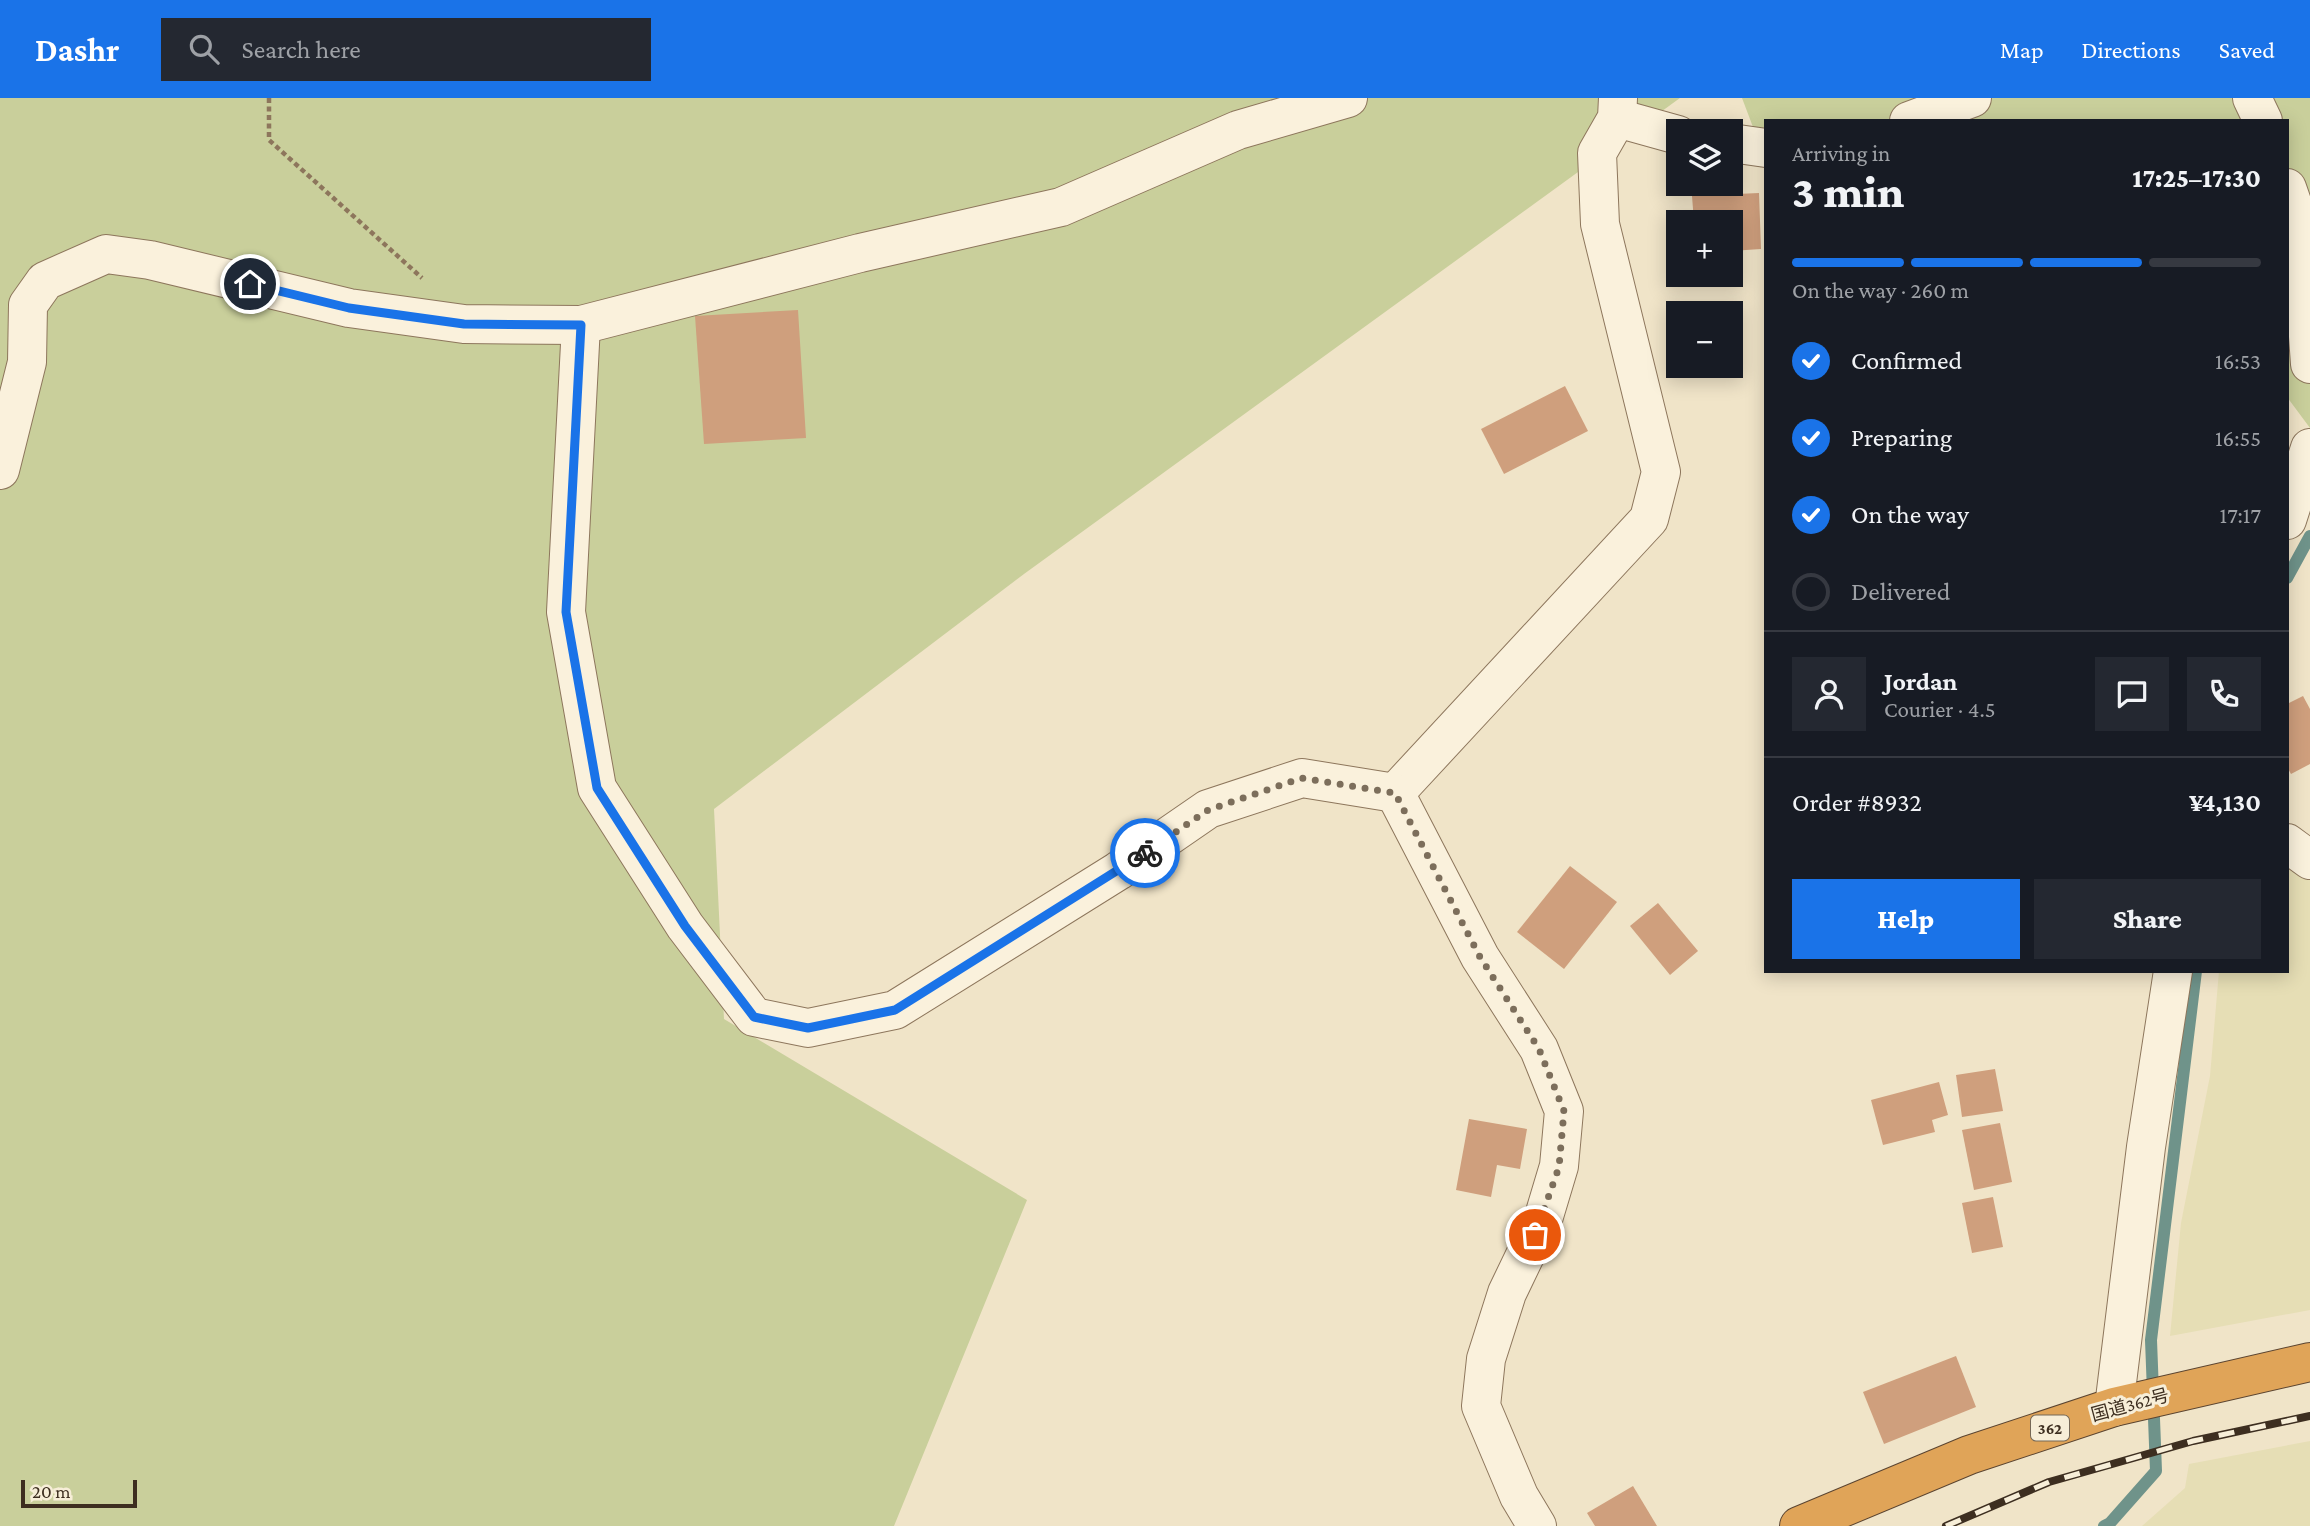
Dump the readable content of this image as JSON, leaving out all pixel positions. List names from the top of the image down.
{
  "streets": {
    "highway": ["国道362号", "362"]
  },
  "scale_bar": "20 m",
  "page": {
    "header": "Dashr",
    "search": "Search here",
    "nav": ["Map", "Directions", "Saved"],
    "map_buttons": ["+", "−"],
    "heading": ["3 min", "Arriving in", "17:25–17:30"],
    "panel": [
      "Jordan",
      "Courier · 4.5",
      "Order #8932",
      "¥4,130"
    ],
    "bar": "On the way · 260 m",
    "list": [
      ["Confirmed", "16:53"],
      ["Preparing", "16:55"],
      ["On the way", "17:17"],
      "Delivered"
    ],
    "buttons": ["Help", "Share"],
    "scale": "20 m"
  }
}
